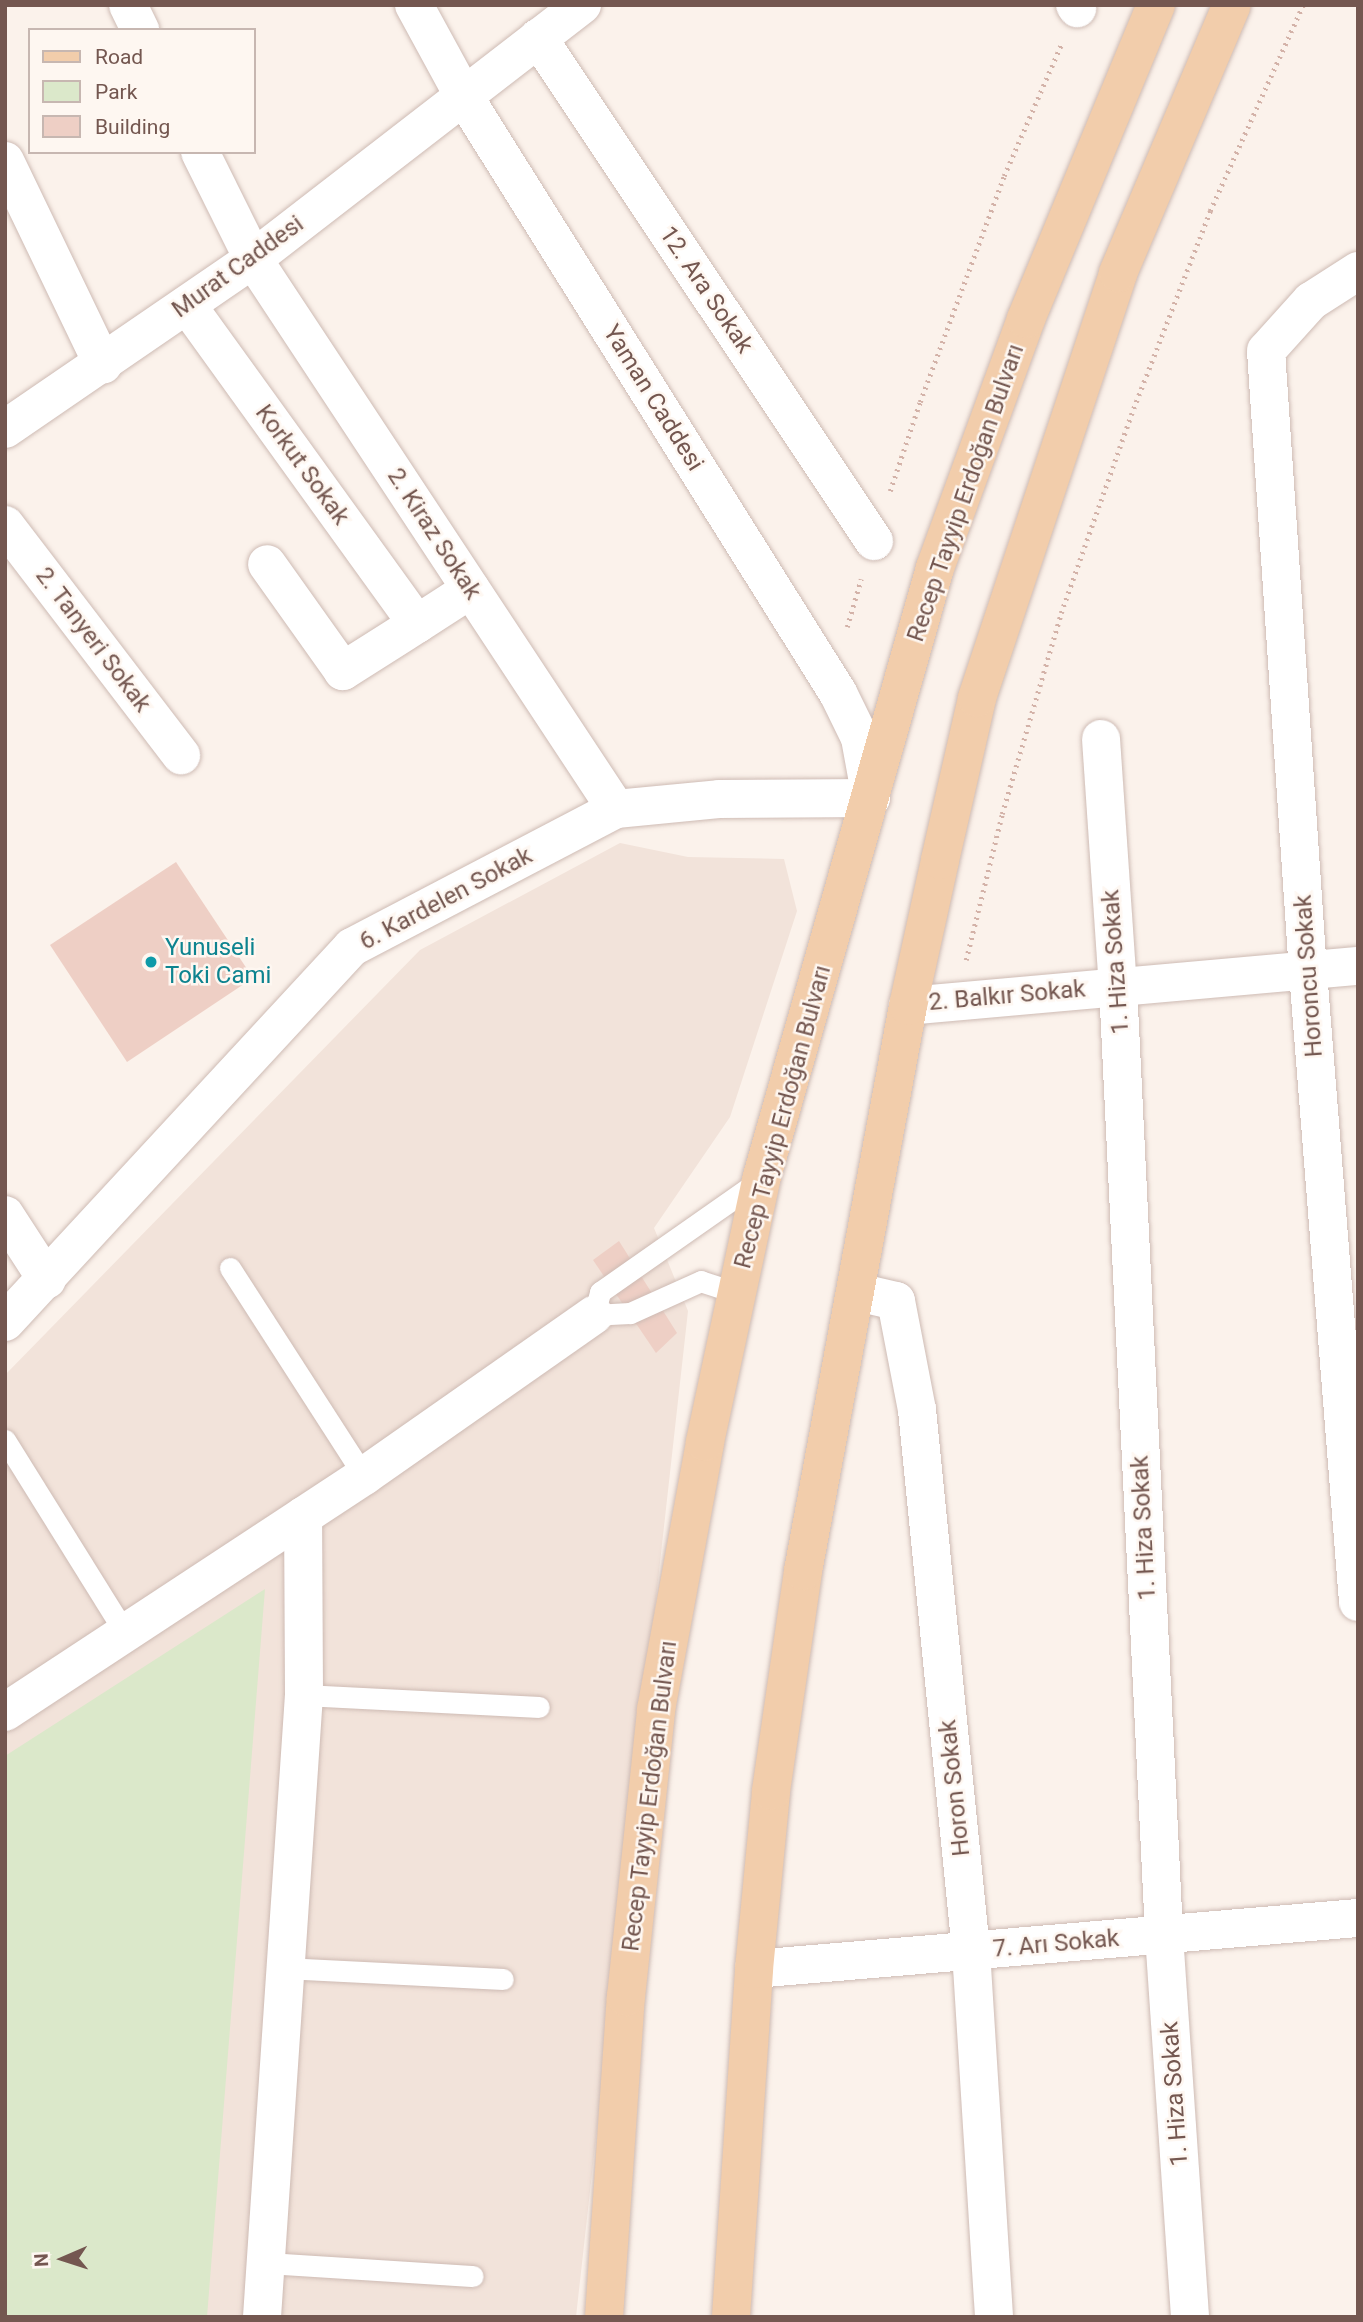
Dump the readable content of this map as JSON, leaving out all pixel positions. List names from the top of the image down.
{
  "streets": {
    "main road": ["Recep Tayyip Erdoğan Bulvarı"],
    "street": [
      "Murat Caddesi",
      "12. Ara Sokak",
      "Yaman Caddesi",
      "Korkut Sokak",
      "2. Kiraz Sokak",
      "2. Tanyeri Sokak",
      "6. Kardelen Sokak",
      "1. Hiza Sokak",
      "Horoncu Sokak",
      "2. Balkır Sokak",
      "Horon Sokak",
      "7. Arı Sokak"
    ]
  },
  "crossings": [
    ["Murat Caddesi", "12. Ara Sokak"],
    ["Murat Caddesi", "Yaman Caddesi"],
    ["Murat Caddesi", "Korkut Sokak"],
    ["Murat Caddesi", "2. Kiraz Sokak"],
    ["Yaman Caddesi", "Recep Tayyip Erdoğan Bulvarı"],
    ["Yaman Caddesi", "6. Kardelen Sokak"],
    ["Recep Tayyip Erdoğan Bulvarı", "6. Kardelen Sokak"],
    ["2. Kiraz Sokak", "6. Kardelen Sokak"],
    ["1. Hiza Sokak", "2. Balkır Sokak"],
    ["1. Hiza Sokak", "7. Arı Sokak"],
    ["Horoncu Sokak", "2. Balkır Sokak"],
    ["Horon Sokak", "7. Arı Sokak"]
  ],
  "places": ["Yunuseli Toki Cami"],
  "legend": ["Road", "Park", "Building"],
  "north": "left"
}
